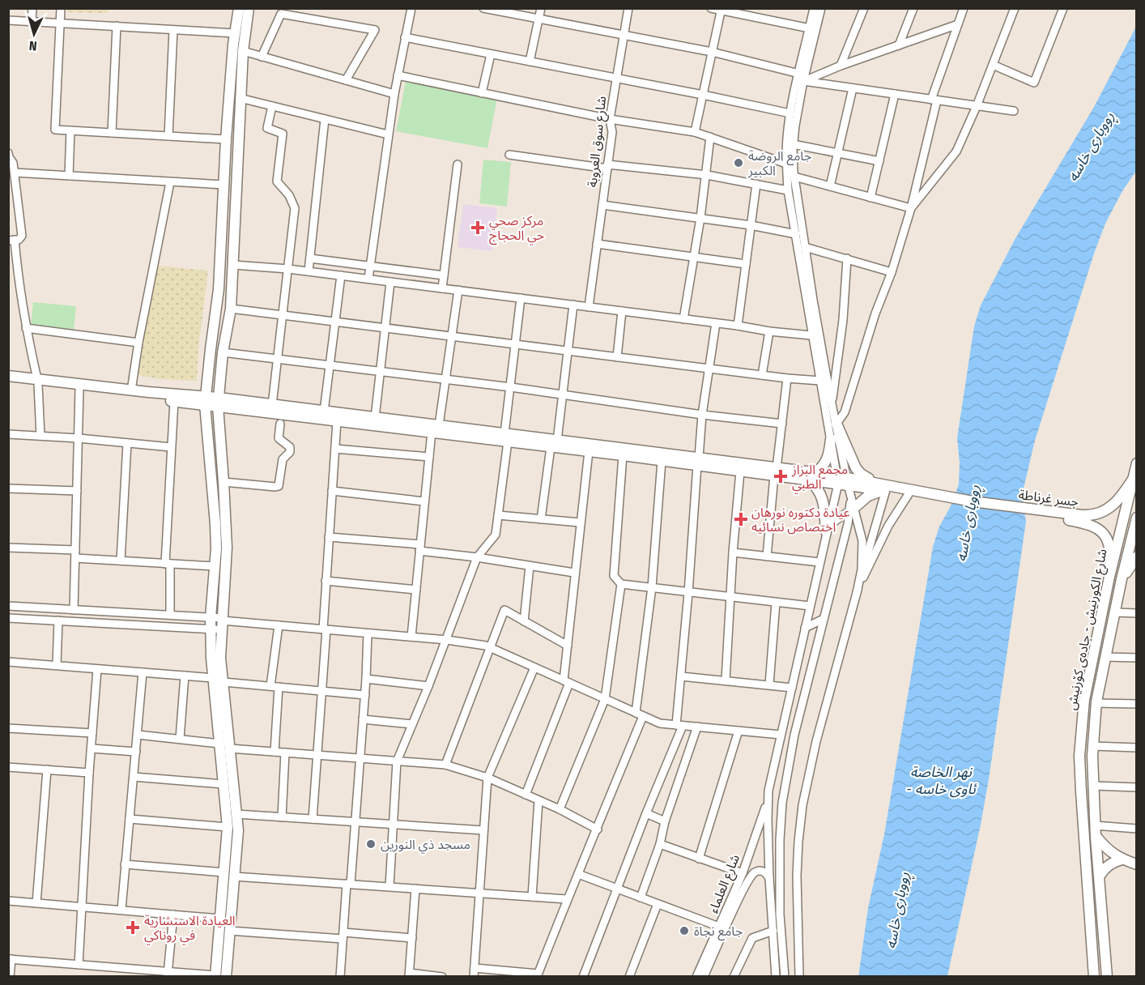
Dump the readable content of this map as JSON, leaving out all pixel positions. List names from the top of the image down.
{
  "streets": {
    "main road": ["جسر غرناطة", "شارع الكورنيش - جادەی کۆرنیش"],
    "street": ["شارع سوق العروبة", "شارع العلماء"]
  },
  "crossings": [
    ["جسر غرناطة", "شارع الكورنيش - جادەی کۆرنیش"]
  ],
  "water": ["ڕووباری خاسە", "نهر الخاصة - ئاوی خاسە"],
  "places": {
    "other": ["جامع الروضة الكبير", "مسجد ذي النورين", "جامع نجاة"],
    "health": [
      "مركز صحي حي الحجاج",
      "مجمع البزاز الطبي",
      "عيادة دكتوره نورهان اختصاص نسائيه",
      "العيادة الاستشارية في روناكي"
    ]
  },
  "north": "bottom"
}
